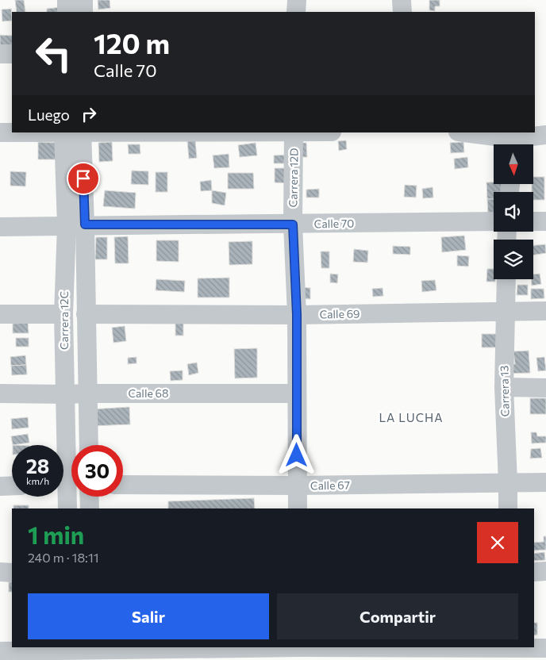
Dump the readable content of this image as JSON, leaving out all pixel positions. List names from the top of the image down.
{
  "streets": {
    "street": [
      "Carrera 12D",
      "Calle 70",
      "Calle 69",
      "Carrera 12C",
      "Carrera 13",
      "Calle 68",
      "Calle 67"
    ]
  },
  "crossings": [
    ["Carrera 12D", "Calle 70"],
    ["Carrera 12D", "Calle 69"],
    ["Carrera 12D", "Calle 68"],
    ["Carrera 12D", "Calle 67"],
    ["Calle 70", "Carrera 12C"],
    ["Calle 69", "Carrera 12C"],
    ["Calle 69", "Carrera 13"],
    ["Carrera 12C", "Calle 68"],
    ["Carrera 13", "Calle 67"]
  ],
  "districts": ["LA LUCHA"],
  "north": "bottom",
  "page": {
    "turn": ["120 m", "Calle 70"],
    "then": "Luego",
    "speed": "28 km/h",
    "limit": "30",
    "heading": ["1 min", "240 m · 18:11"],
    "buttons": ["Salir", "Compartir"]
  }
}
